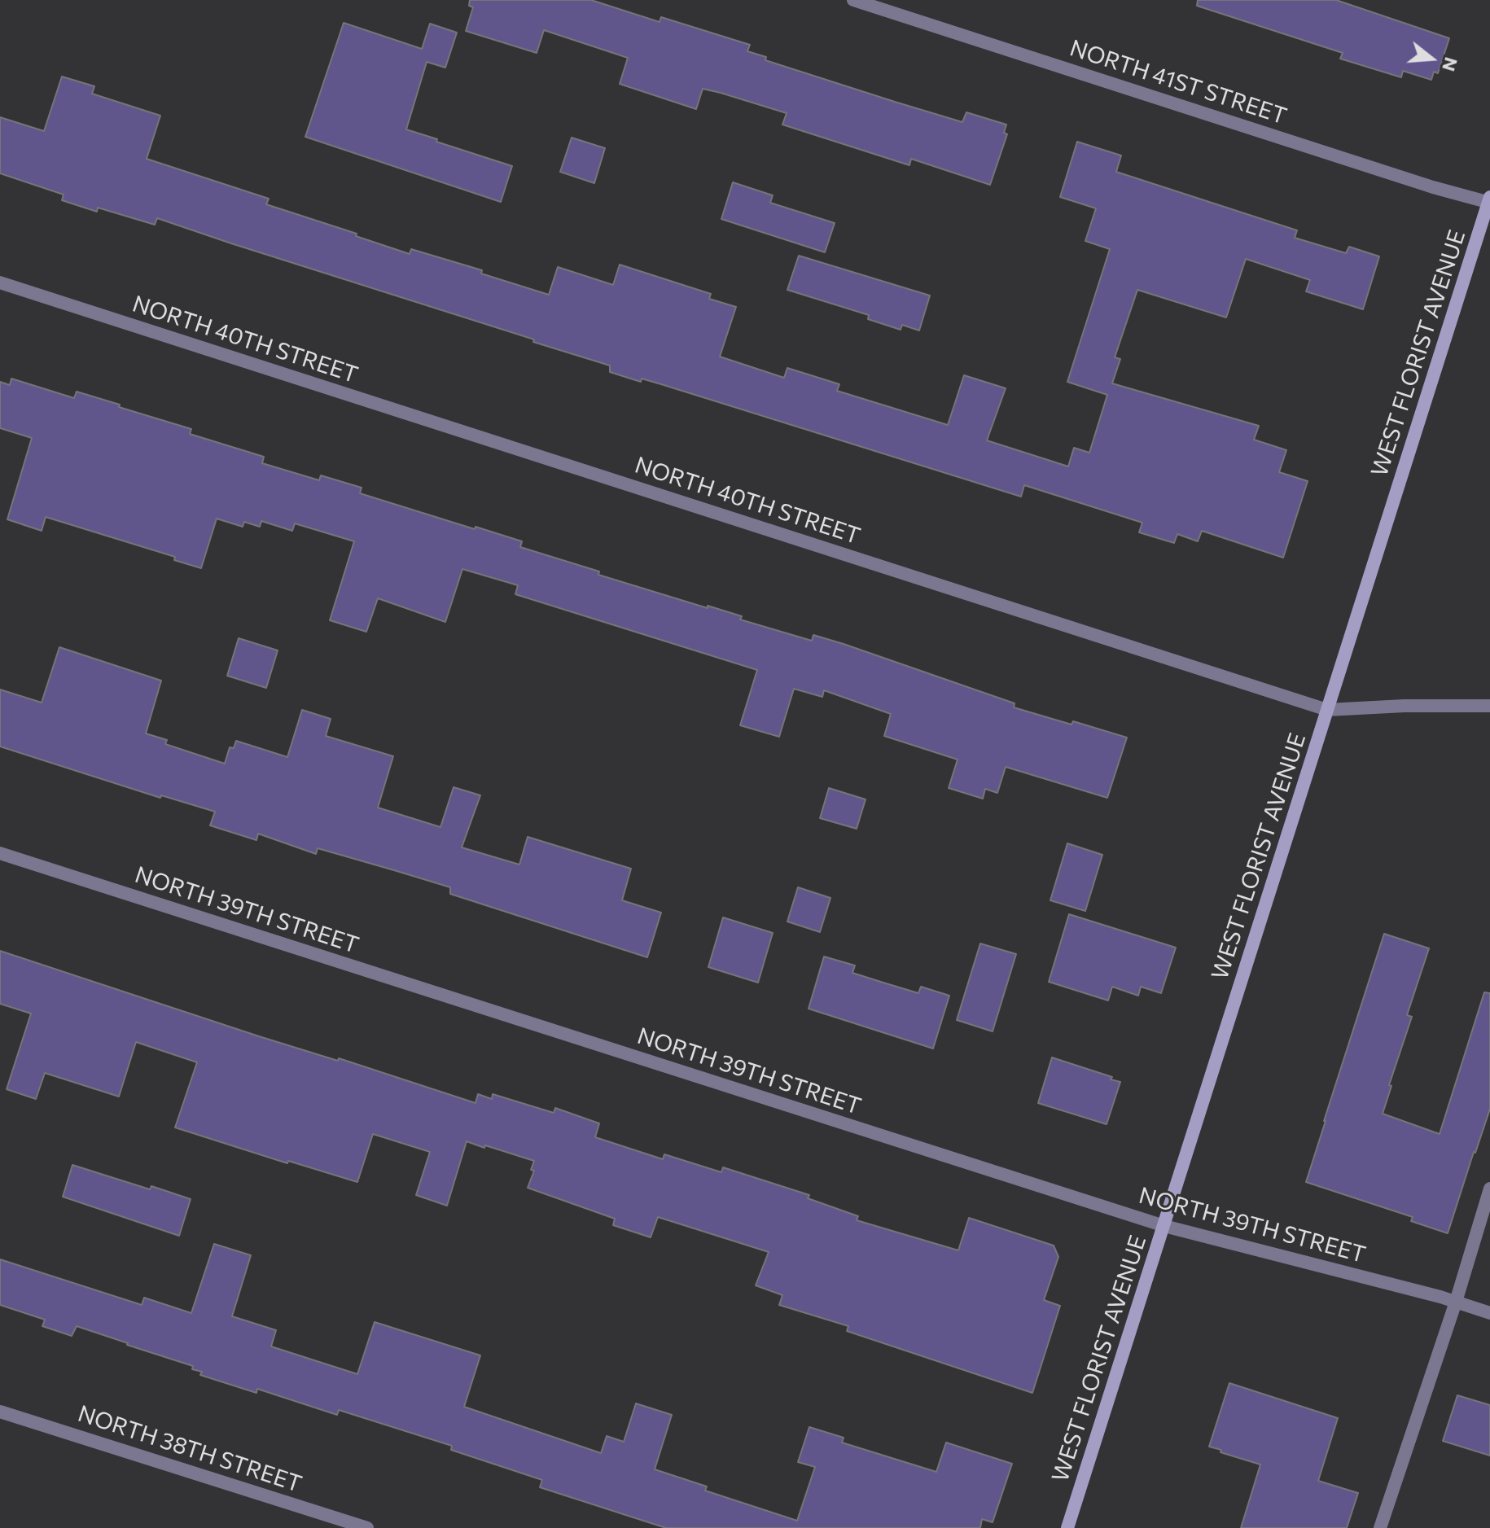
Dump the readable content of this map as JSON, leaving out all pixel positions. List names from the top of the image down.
{
  "streets": {
    "street": [
      "NORTH 41ST STREET",
      "NORTH 40TH STREET",
      "WEST FLORIST AVENUE",
      "NORTH 39TH STREET",
      "NORTH 38TH STREET"
    ]
  },
  "crossings": [
    ["NORTH 41ST STREET", "WEST FLORIST AVENUE"],
    ["NORTH 40TH STREET", "WEST FLORIST AVENUE"],
    ["WEST FLORIST AVENUE", "NORTH 39TH STREET"]
  ],
  "north": "right"
}
